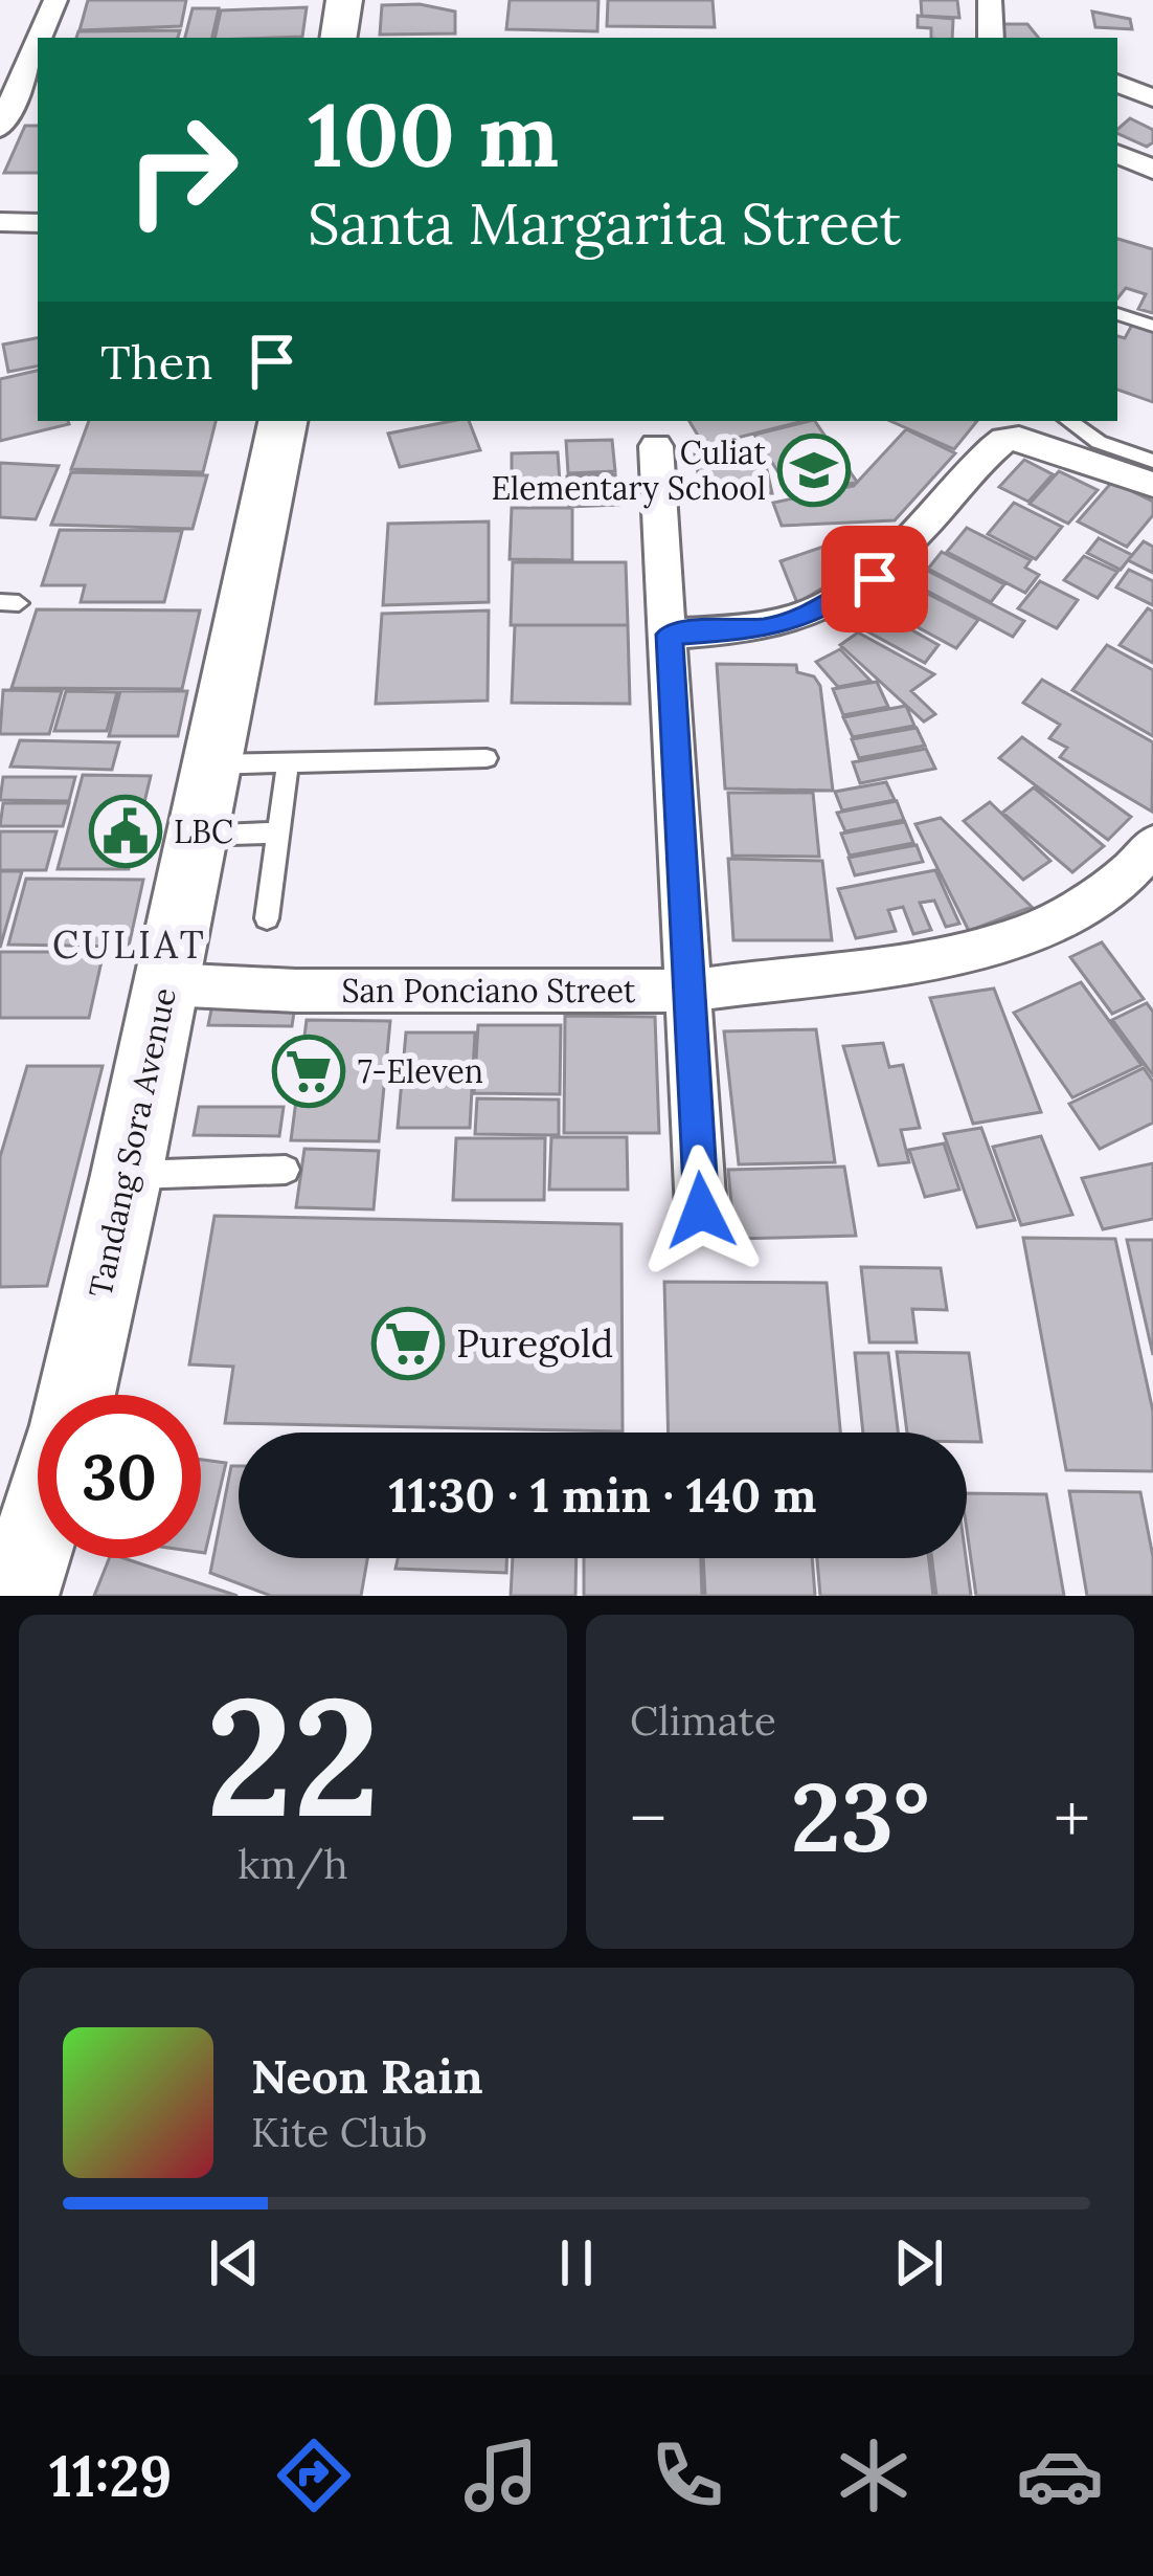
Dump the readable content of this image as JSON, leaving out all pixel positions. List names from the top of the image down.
{
  "streets": {
    "main road": ["Tandang Sora Avenue"],
    "street": ["San Ponciano Street"]
  },
  "crossings": [
    ["San Ponciano Street", "Tandang Sora Avenue"]
  ],
  "districts": ["CULIAT"],
  "places": {
    "school or university": ["Culiat Elementary School"],
    "public building": ["LBC"],
    "supermarket": ["7-Eleven", "Puregold"]
  },
  "page": {
    "turn": ["100 m", "Santa Margarita Street"],
    "then": "Then",
    "limit": "30",
    "trip": "11:30 · 1 min · 140 m",
    "tile": [
      ["22", "km/h"],
      "Climate"
    ],
    "heat": ["−", "23°", "+"],
    "song": ["Neon Rain", "Kite Club"],
    "tabs": "11:29"
  }
}
